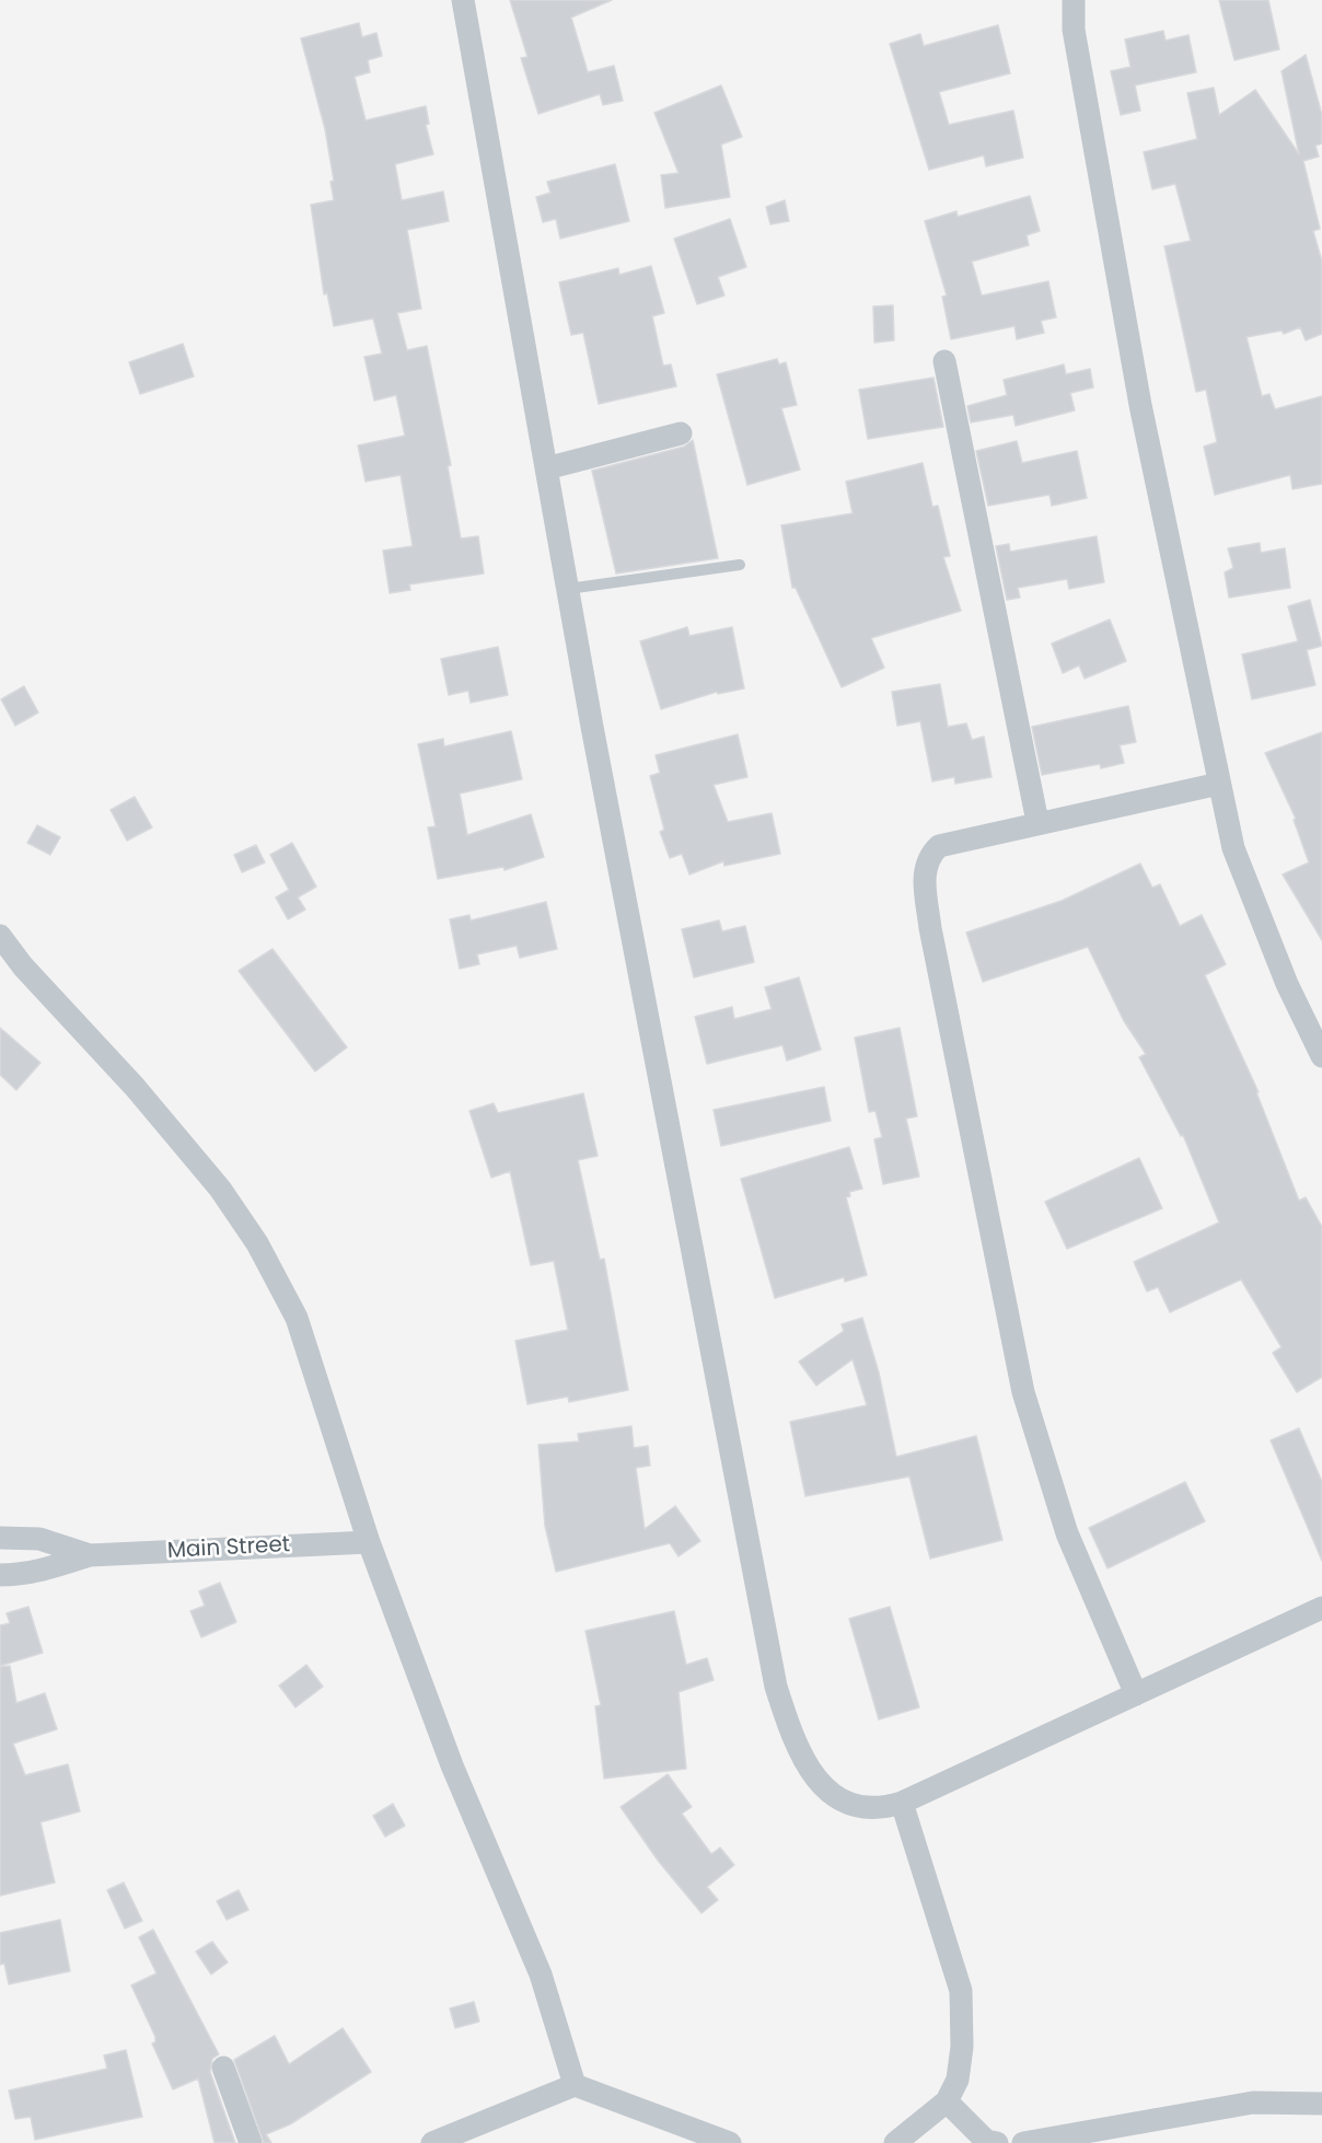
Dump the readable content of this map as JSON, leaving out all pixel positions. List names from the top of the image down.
{
  "streets": {
    "street": ["Main Street"]
  }
}
